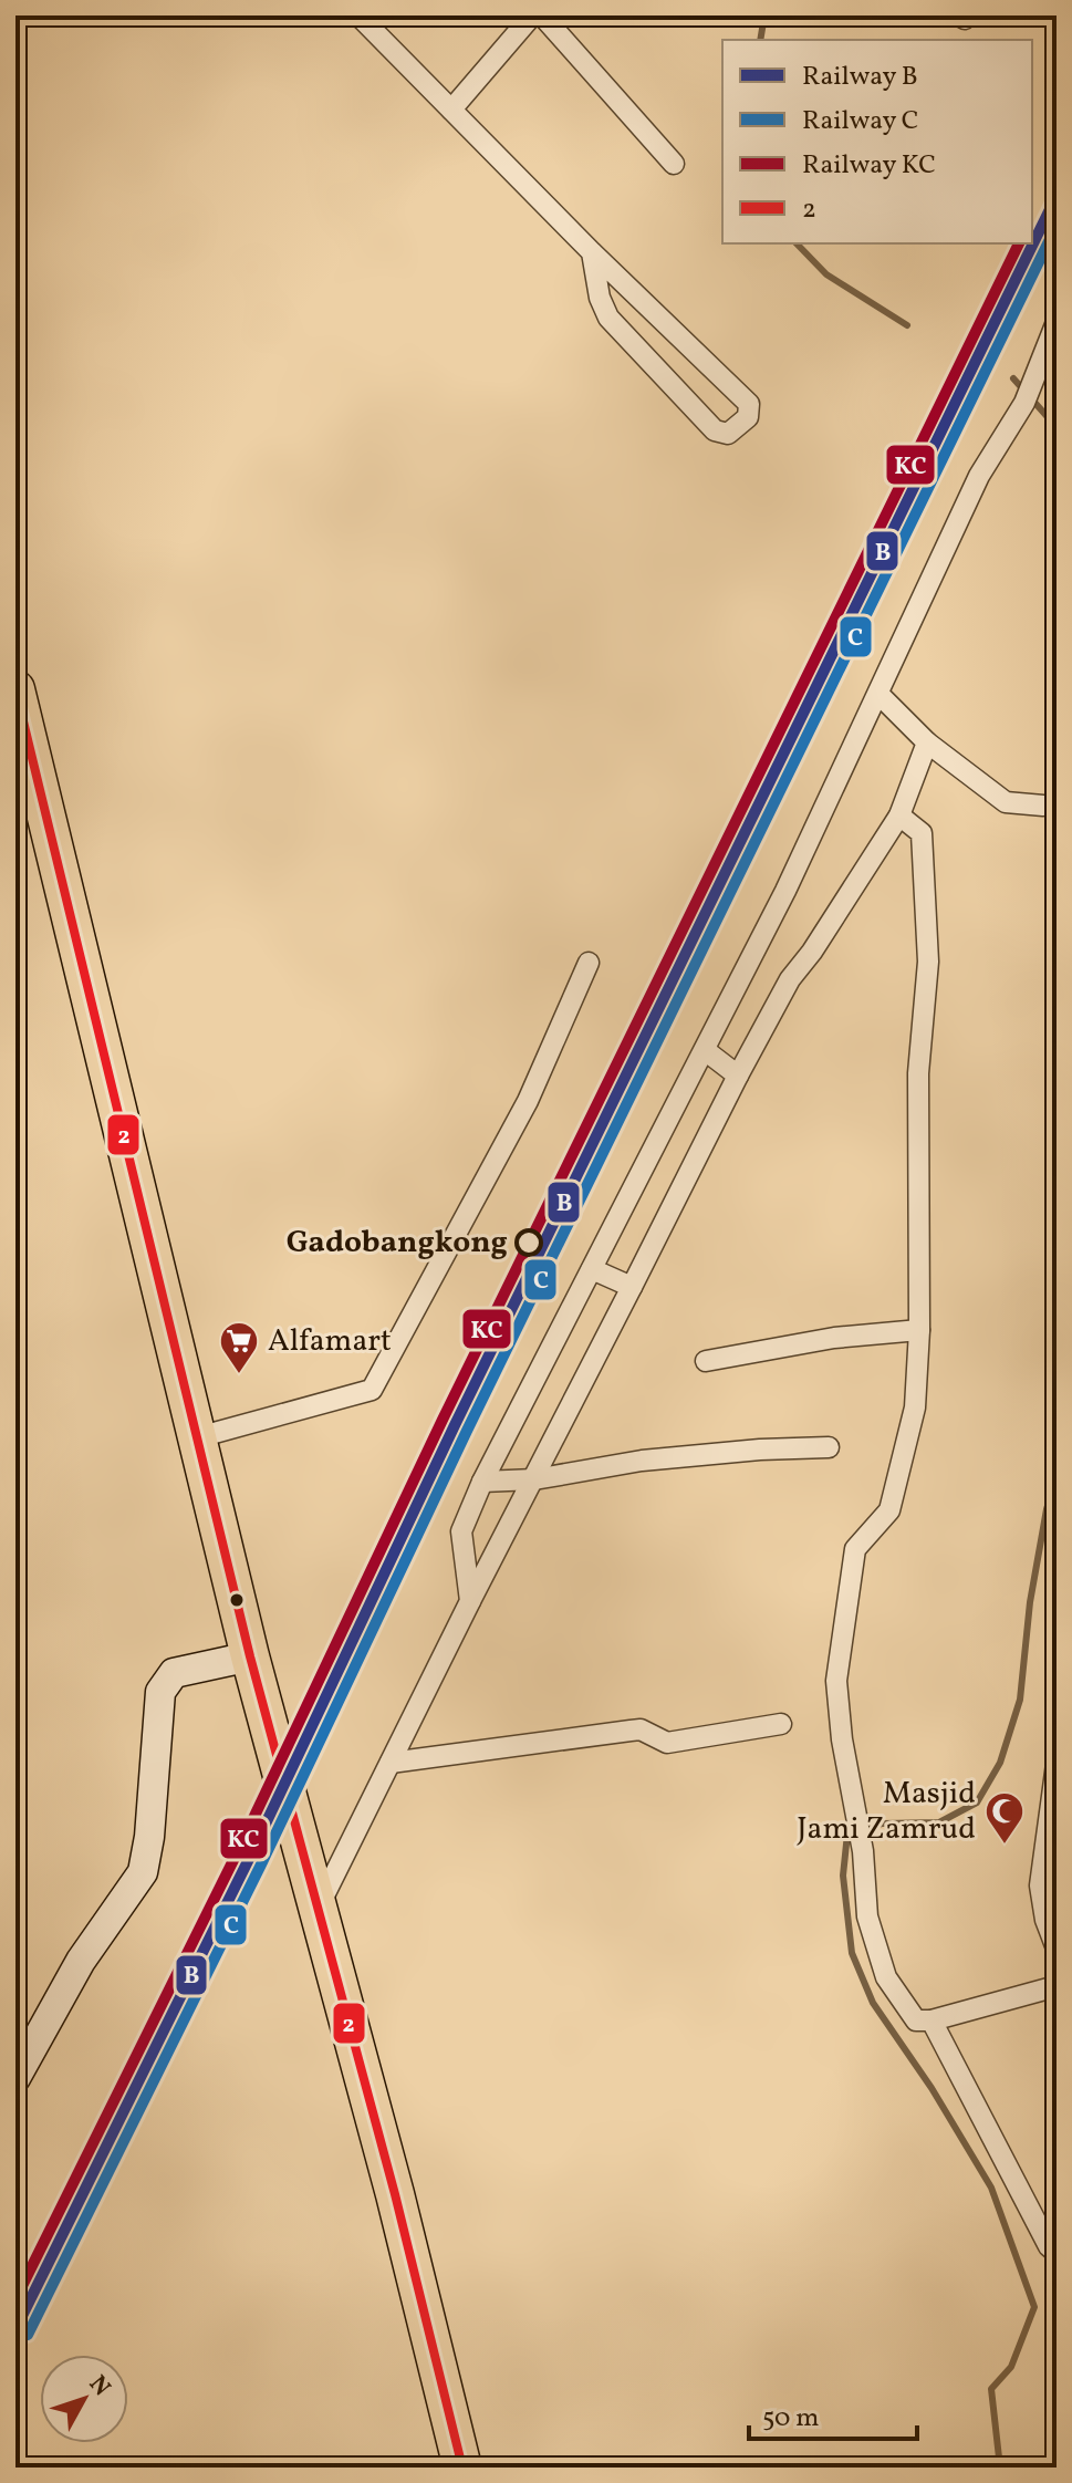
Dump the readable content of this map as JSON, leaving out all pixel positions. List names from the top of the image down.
{
  "places": {
    "other": ["Gadobangkong"],
    "supermarket": ["Alfamart"],
    "mosque": ["Masjid Jami Zamrud"]
  },
  "lines": [
    "rail line B",
    "rail line C",
    "rail line KC",
    "transit line 2"
  ],
  "legend": [
    "Railway B",
    "Railway C",
    "Railway KC",
    "2"
  ],
  "scale_bar": "50 m",
  "north": "top right"
}
